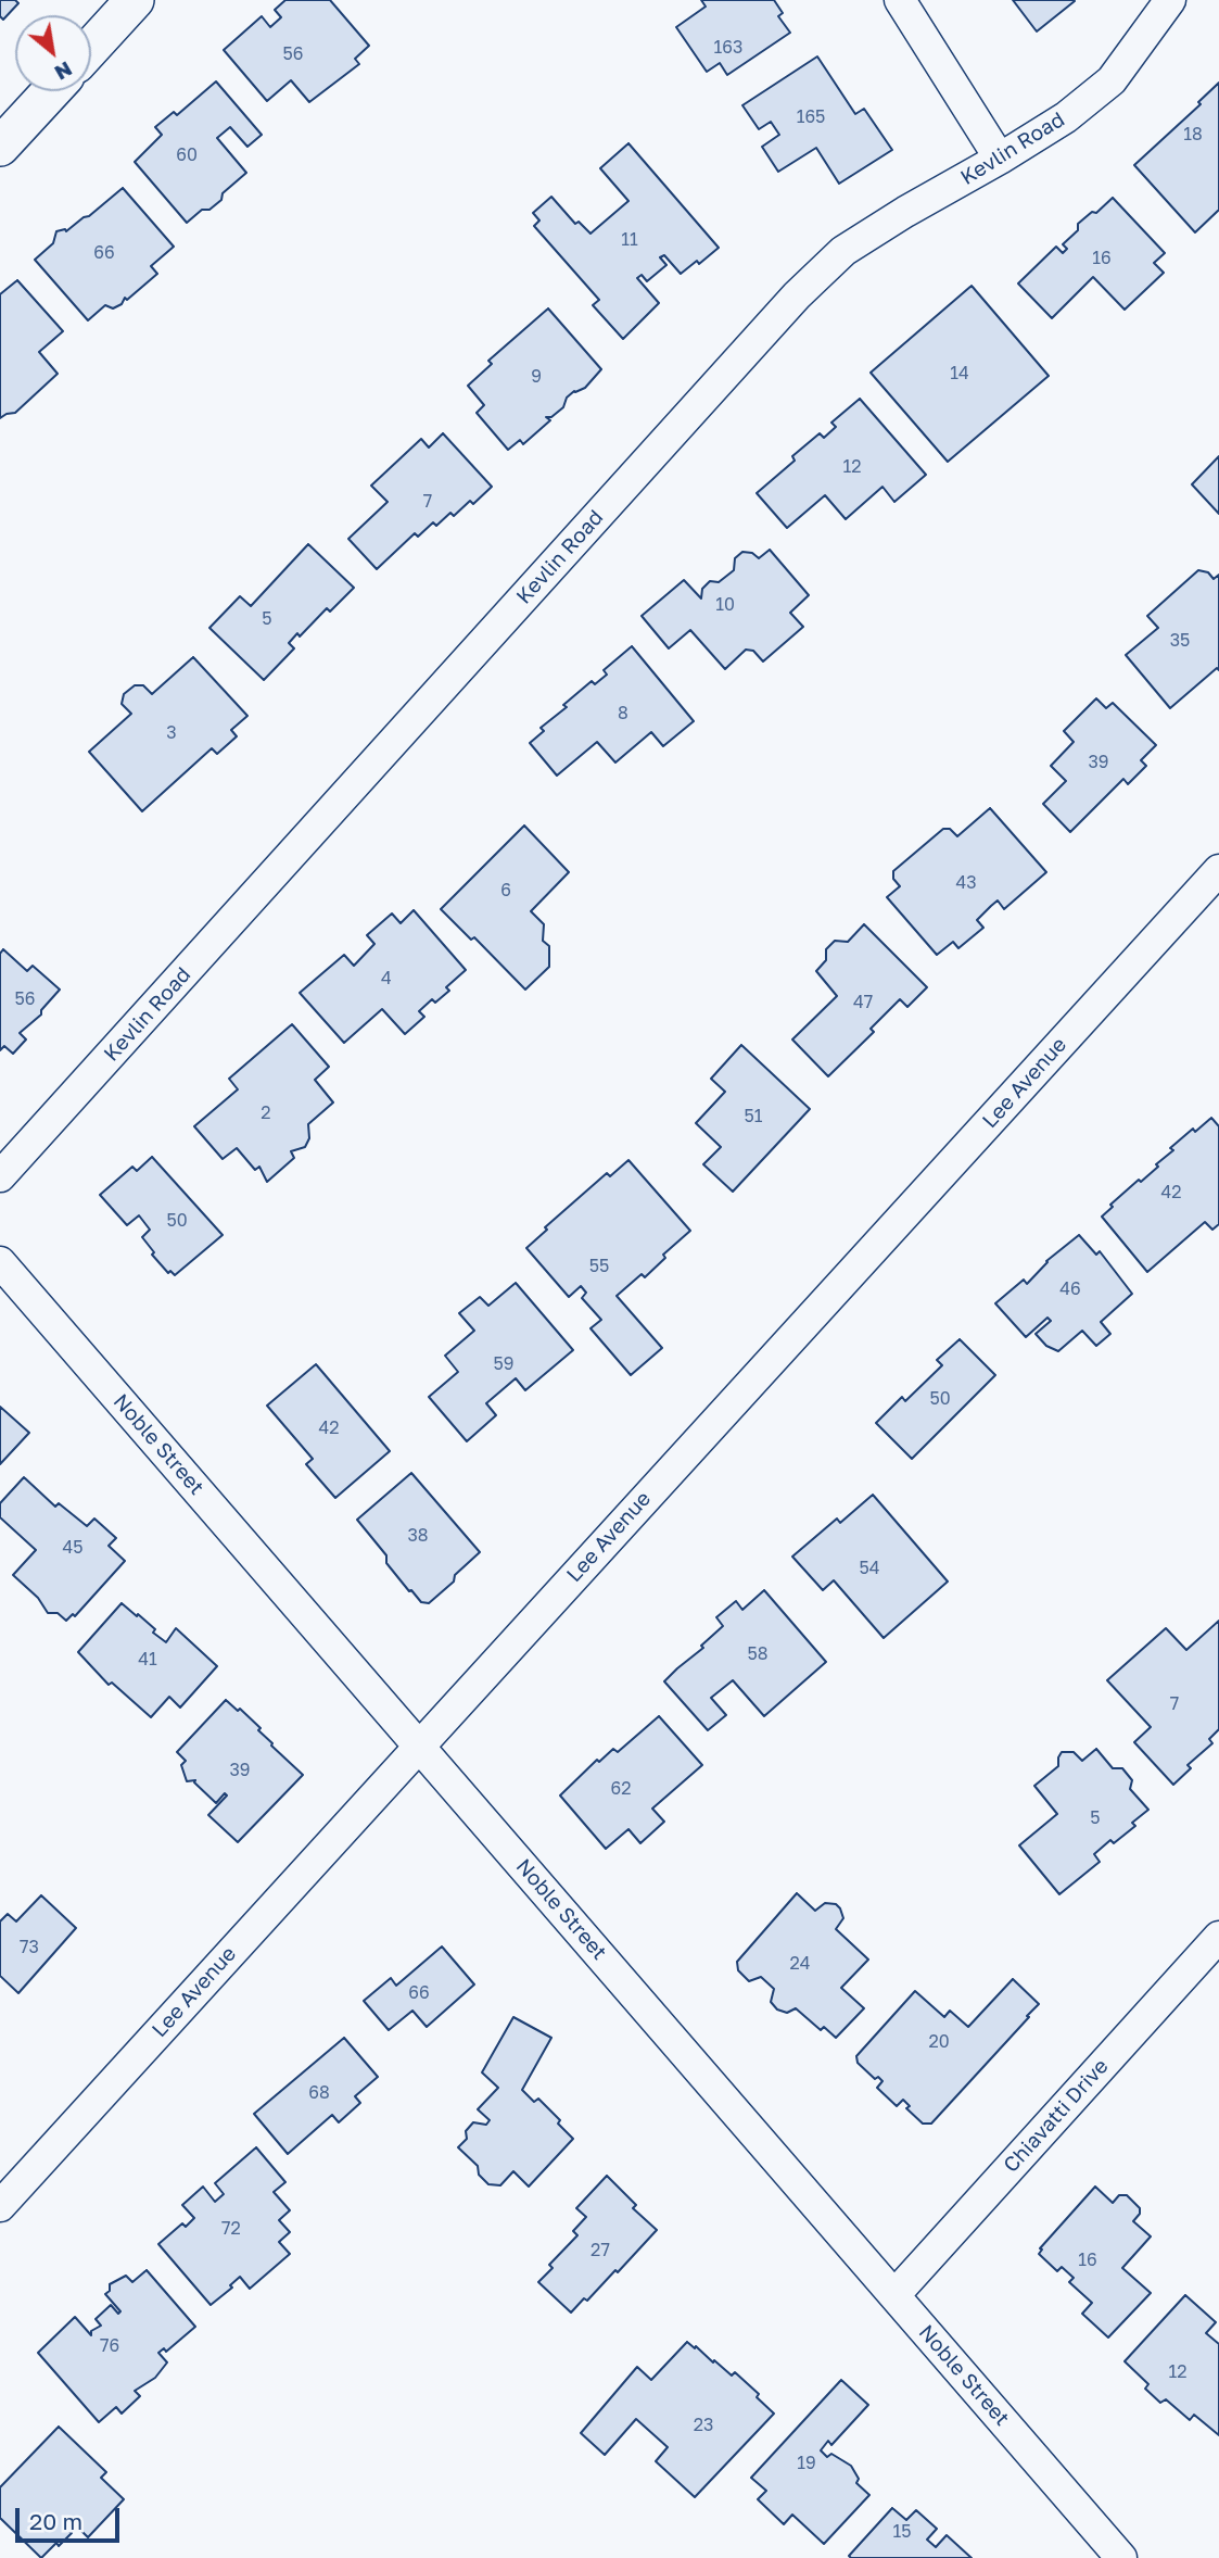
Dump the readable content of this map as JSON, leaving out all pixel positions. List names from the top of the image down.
{
  "streets": {
    "street": [
      "Kevlin Road",
      "Lee Avenue",
      "Noble Street",
      "Chiavatti Drive"
    ]
  },
  "crossings": [
    ["Lee Avenue", "Noble Street"],
    ["Noble Street", "Chiavatti Drive"]
  ],
  "house_numbers": [
    "163",
    "56",
    "165",
    "18",
    "60",
    "11",
    "66",
    "16",
    "14",
    "9",
    "12",
    "7",
    "10",
    "5",
    "35",
    "8",
    "3",
    "39",
    "43",
    "6",
    "4",
    "56",
    "47",
    "2",
    "51",
    "42",
    "50",
    "55",
    "46",
    "59",
    "50",
    "42",
    "38",
    "45",
    "54",
    "58",
    "41",
    "7",
    "39",
    "62",
    "5",
    "73",
    "24",
    "66",
    "20",
    "68",
    "72",
    "27",
    "16",
    "76",
    "12",
    "23",
    "19",
    "15"
  ],
  "scale_bar": "20 m",
  "north": "bottom right"
}
